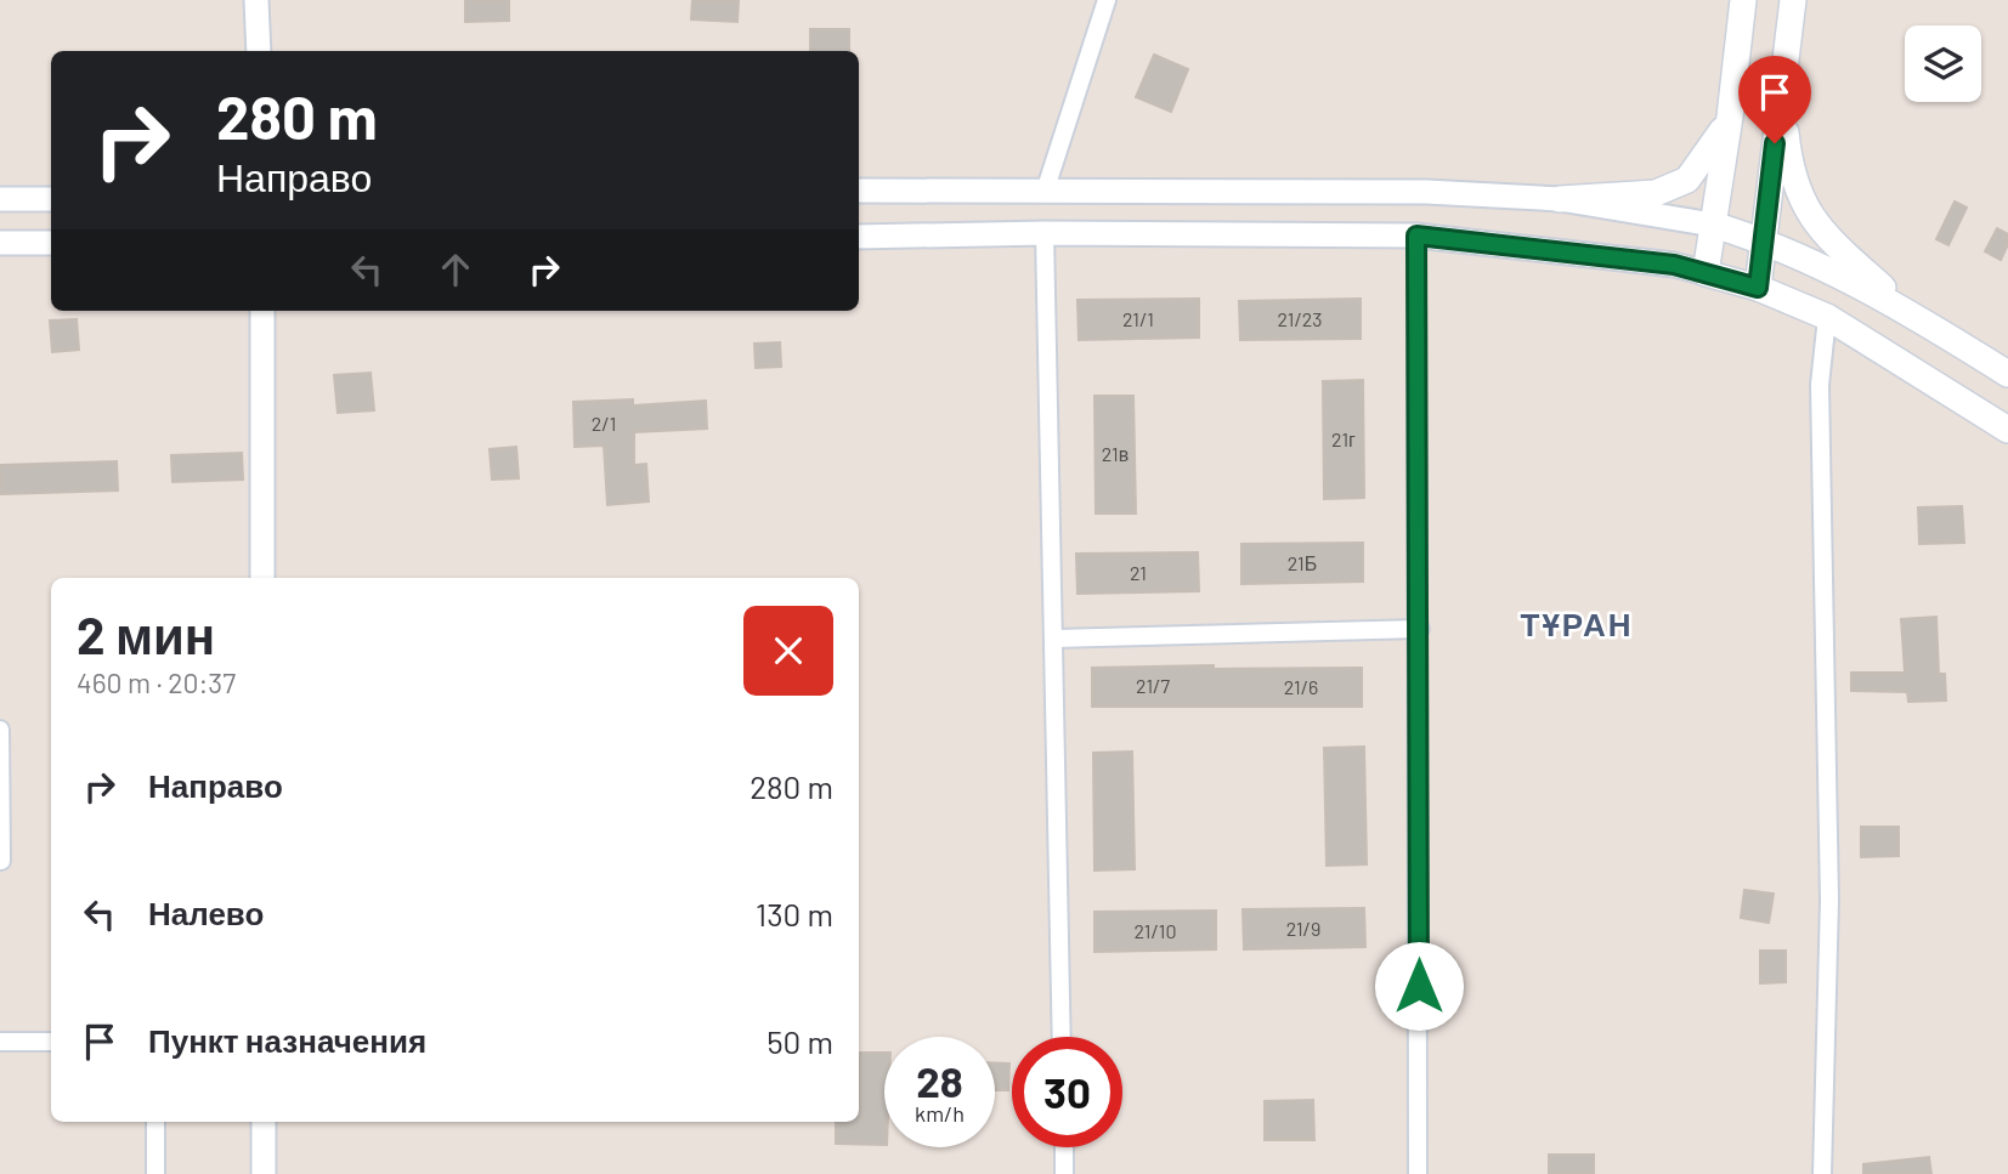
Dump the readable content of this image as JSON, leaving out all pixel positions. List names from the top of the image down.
{
  "districts": ["ТҰРАН"],
  "house_numbers": [
    "21/1",
    "21/23",
    "2/1",
    "21г",
    "21в",
    "21Б",
    "21",
    "21/7",
    "21/6",
    "21/9",
    "21/10"
  ],
  "page": {
    "turn": ["280 m", "Направо"],
    "heading": ["2 мин", "460 m · 20:37"],
    "list": [
      {
        "name": "Направо",
        "value": "280 m"
      },
      {
        "name": "Налево",
        "value": "130 m"
      },
      {
        "name": "Пункт назначения",
        "value": "50 m"
      }
    ],
    "speed": "28 km/h",
    "limit": "30"
  }
}
